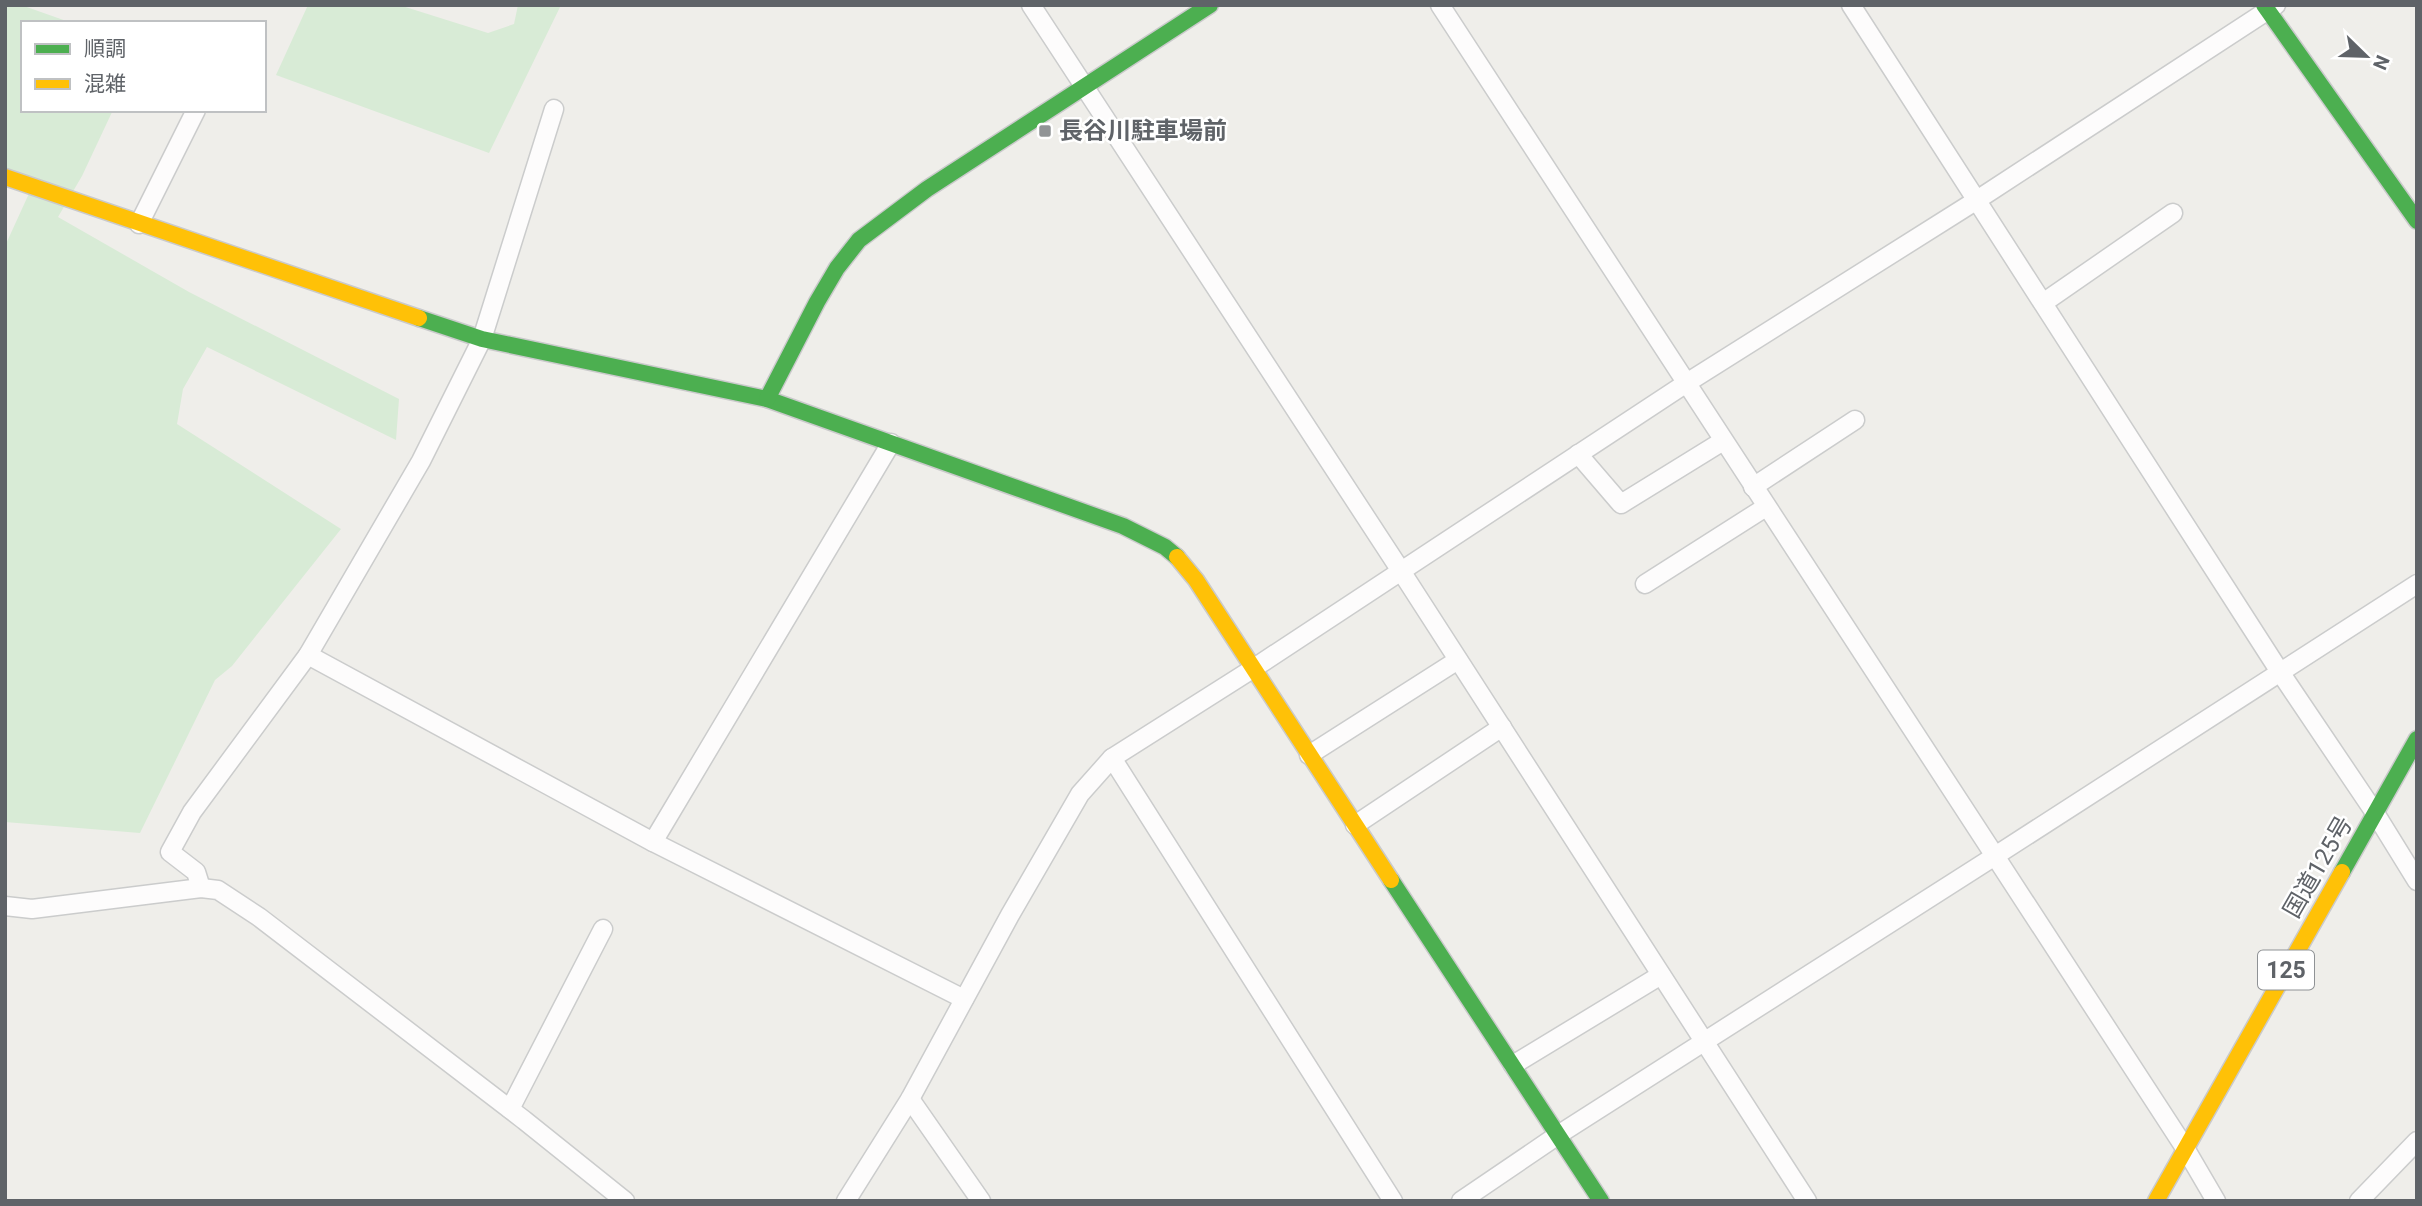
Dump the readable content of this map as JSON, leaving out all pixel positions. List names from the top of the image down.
{
  "streets": {
    "main road": ["国道125号", "125"]
  },
  "places": {
    "transit": ["長谷川駐車場前"]
  },
  "legend": ["順調", "混雑"],
  "north": "bottom right"
}
